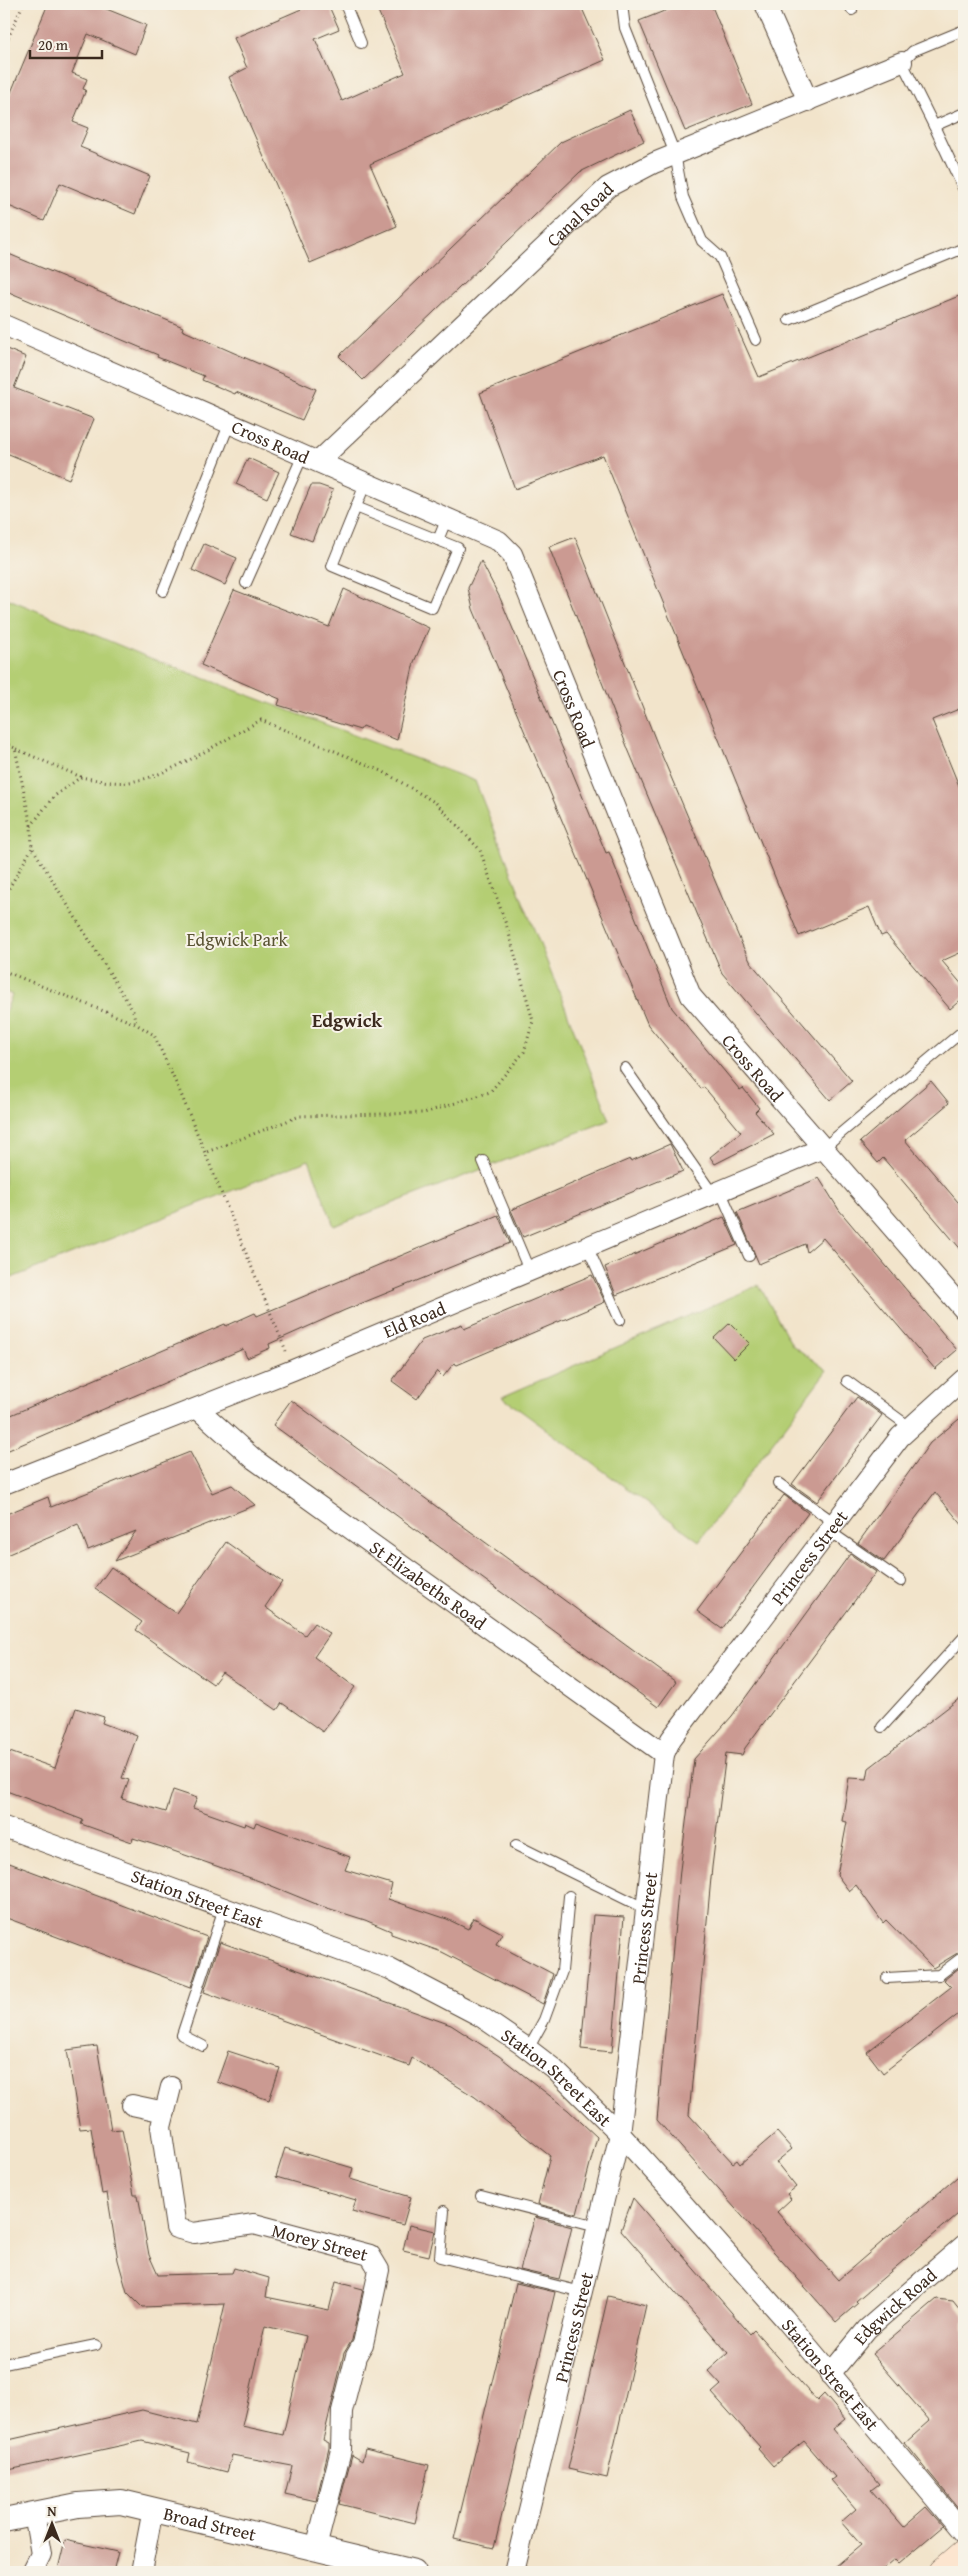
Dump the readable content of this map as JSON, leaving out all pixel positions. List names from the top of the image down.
{
  "streets": {
    "street": [
      "Canal Road",
      "Cross Road",
      "Eld Road",
      "Princess Street",
      "St Elizabeths Road",
      "Station Street East",
      "Morey Street",
      "Edgwick Road",
      "Broad Street"
    ]
  },
  "crossings": [
    ["Canal Road", "Cross Road"],
    ["Cross Road", "Eld Road"],
    ["Eld Road", "St Elizabeths Road"],
    ["Princess Street", "St Elizabeths Road"],
    ["Princess Street", "Station Street East"],
    ["Station Street East", "Edgwick Road"],
    ["Morey Street", "Broad Street"]
  ],
  "districts": ["Edgwick"],
  "parks": ["Edgwick Park"],
  "scale_bar": "20 m",
  "north": "top"
}
